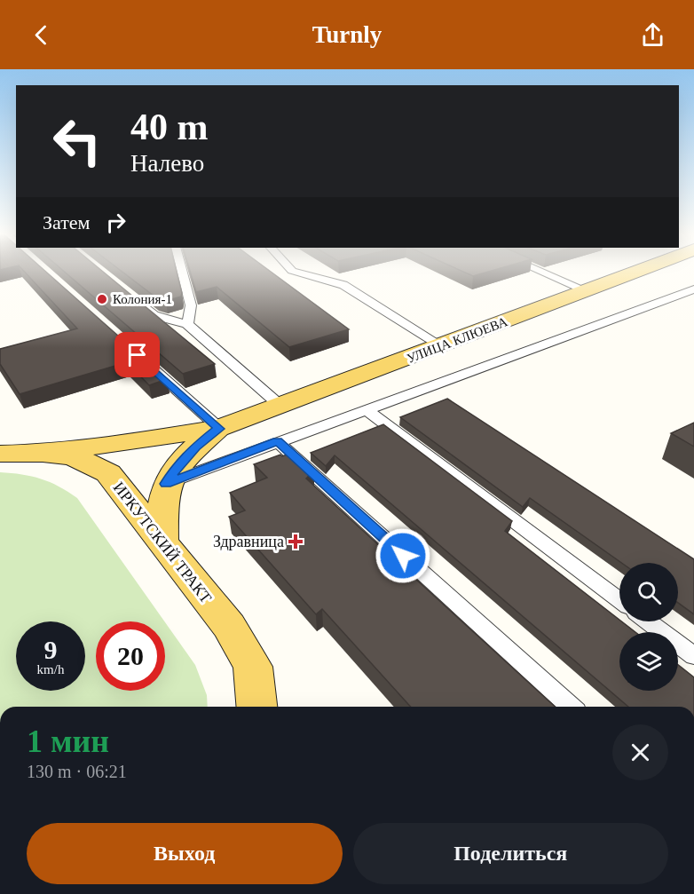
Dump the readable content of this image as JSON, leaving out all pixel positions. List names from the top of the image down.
{
  "streets": {
    "main road": ["УЛИЦА КЛЮЕВА", "ИРКУТСКИЙ ТРАКТ"]
  },
  "crossings": [
    ["УЛИЦА КЛЮЕВА", "ИРКУТСКИЙ ТРАКТ"]
  ],
  "places": {
    "other": ["Колония-1"],
    "health": ["Здравница"]
  },
  "page": {
    "header": "Turnly",
    "turn": ["40 m", "Налево"],
    "then": "Затем",
    "speed": "9 km/h",
    "limit": "20",
    "heading": ["1 мин", "130 m · 06:21"],
    "buttons": ["Выход", "Поделиться"]
  }
}
